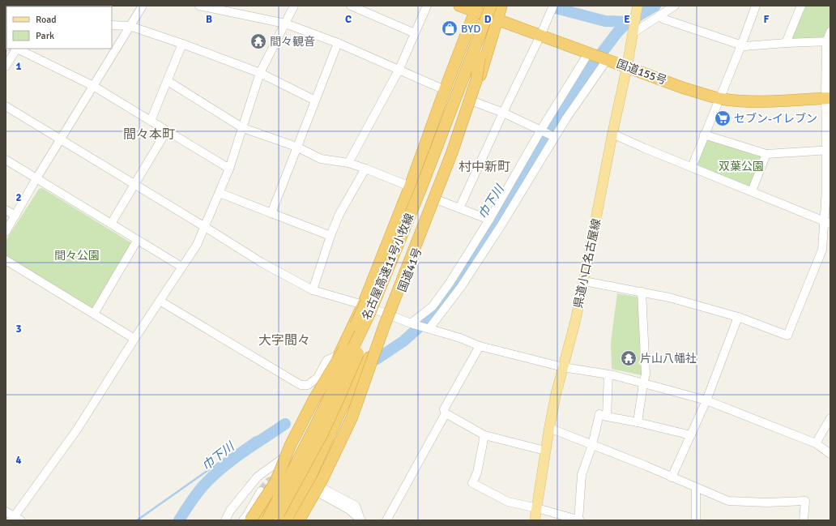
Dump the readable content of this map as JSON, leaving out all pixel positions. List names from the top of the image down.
{
  "streets": {
    "highway": ["国道155号", "名古屋高速11号小牧線", "国道41号"],
    "main road": ["県道小口名古屋線"]
  },
  "crossings": [
    ["国道155号", "県道小口名古屋線"],
    ["国道155号", "名古屋高速11号小牧線"],
    ["国道155号", "国道41号"],
    ["名古屋高速11号小牧線", "国道41号"]
  ],
  "districts": ["間々本町", "村中新町", "大字間々"],
  "water": ["巾下川"],
  "parks": ["双葉公園", "間々公園"],
  "places": {
    "shop": ["BYD"],
    "temple": ["間々観音", "片山八幡社"],
    "supermarket": ["セブン-イレブン"]
  },
  "legend": ["Road", "Park"],
  "grid": {
    "columns": [
      "B",
      "C",
      "D",
      "E",
      "F"
    ],
    "rows": [
      "1",
      "2",
      "3",
      "4"
    ]
  }
}
